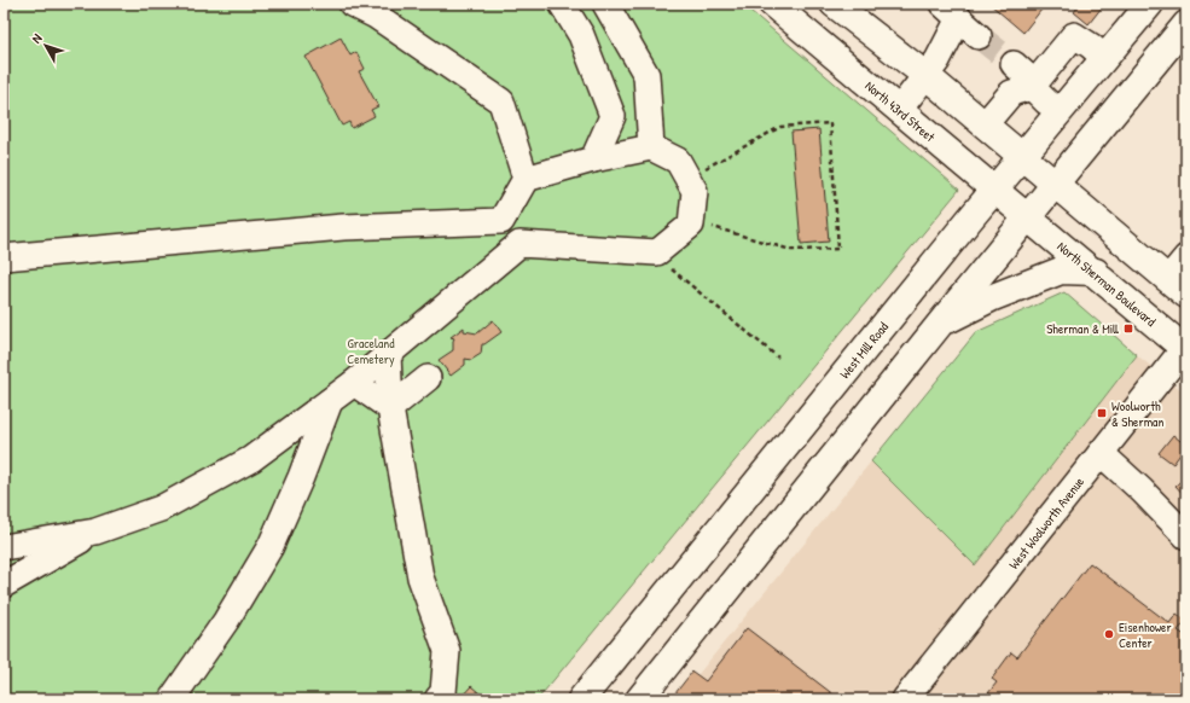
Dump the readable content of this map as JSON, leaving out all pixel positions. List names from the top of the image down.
{
  "streets": {
    "main road": ["North 43rd Street", "North Sherman Boulevard", "West Mill Road"],
    "street": ["West Woolworth Avenue"]
  },
  "crossings": [
    ["North 43rd Street", "North Sherman Boulevard"],
    ["North 43rd Street", "West Mill Road"],
    ["North Sherman Boulevard", "West Woolworth Avenue"]
  ],
  "parks": ["Graceland Cemetery"],
  "places": {
    "transit": ["Sherman & Mill", "Woolworth & Sherman"],
    "other": ["Eisenhower Center"]
  },
  "north": "top left"
}
